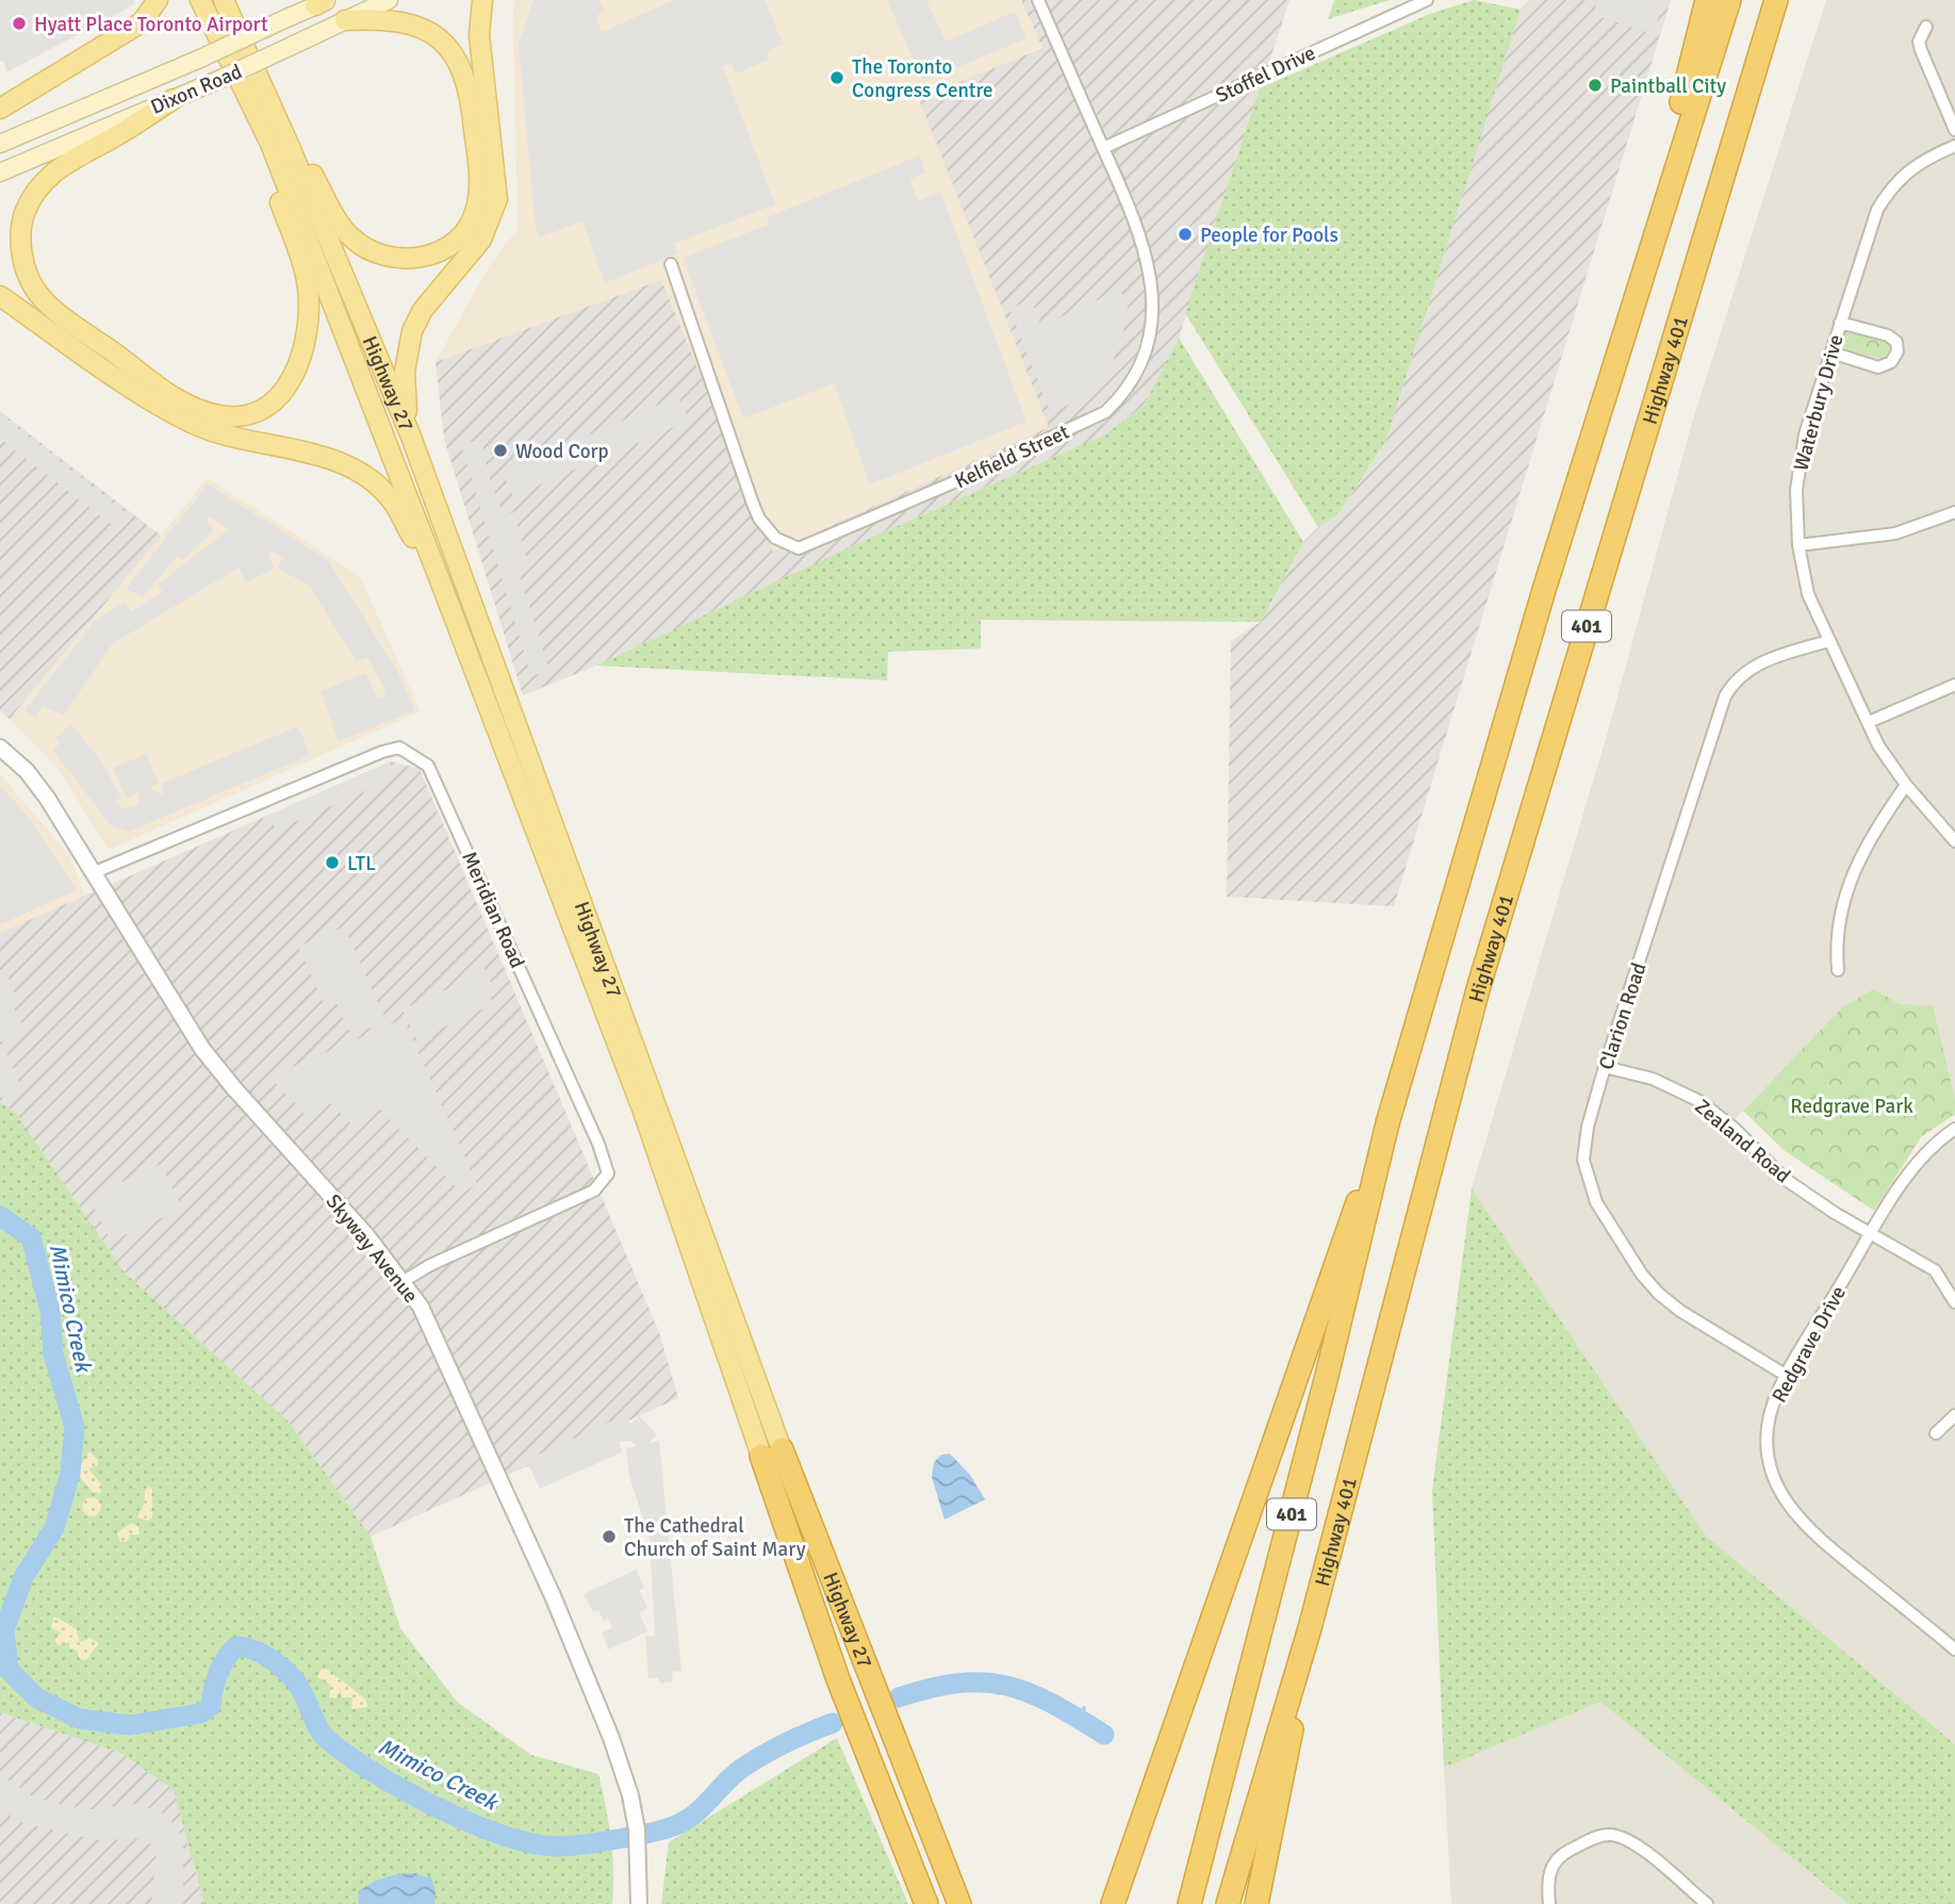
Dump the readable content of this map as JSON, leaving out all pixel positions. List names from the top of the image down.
{
  "streets": {
    "highway": ["Highway 401", "Highway 27", "401"],
    "main road": ["Dixon Road"],
    "street": [
      "Stoffel Drive",
      "Waterbury Drive",
      "Kelfield Street",
      "Meridian Road",
      "Clarion Road",
      "Zealand Road",
      "Skyway Avenue",
      "Redgrave Drive"
    ]
  },
  "crossings": [
    ["Stoffel Drive", "Kelfield Street"],
    ["Waterbury Drive", "Clarion Road"],
    ["Meridian Road", "Skyway Avenue"],
    ["Clarion Road", "Zealand Road"],
    ["Clarion Road", "Redgrave Drive"],
    ["Zealand Road", "Redgrave Drive"]
  ],
  "water": ["Mimico Creek"],
  "parks": ["Redgrave Park"],
  "places": [
    "Hyatt Place Toronto Airport",
    "The Toronto Congress Centre",
    "Paintball City",
    "People for Pools",
    "Wood Corp",
    "LTL",
    "The Cathedral Church of Saint Mary"
  ]
}
